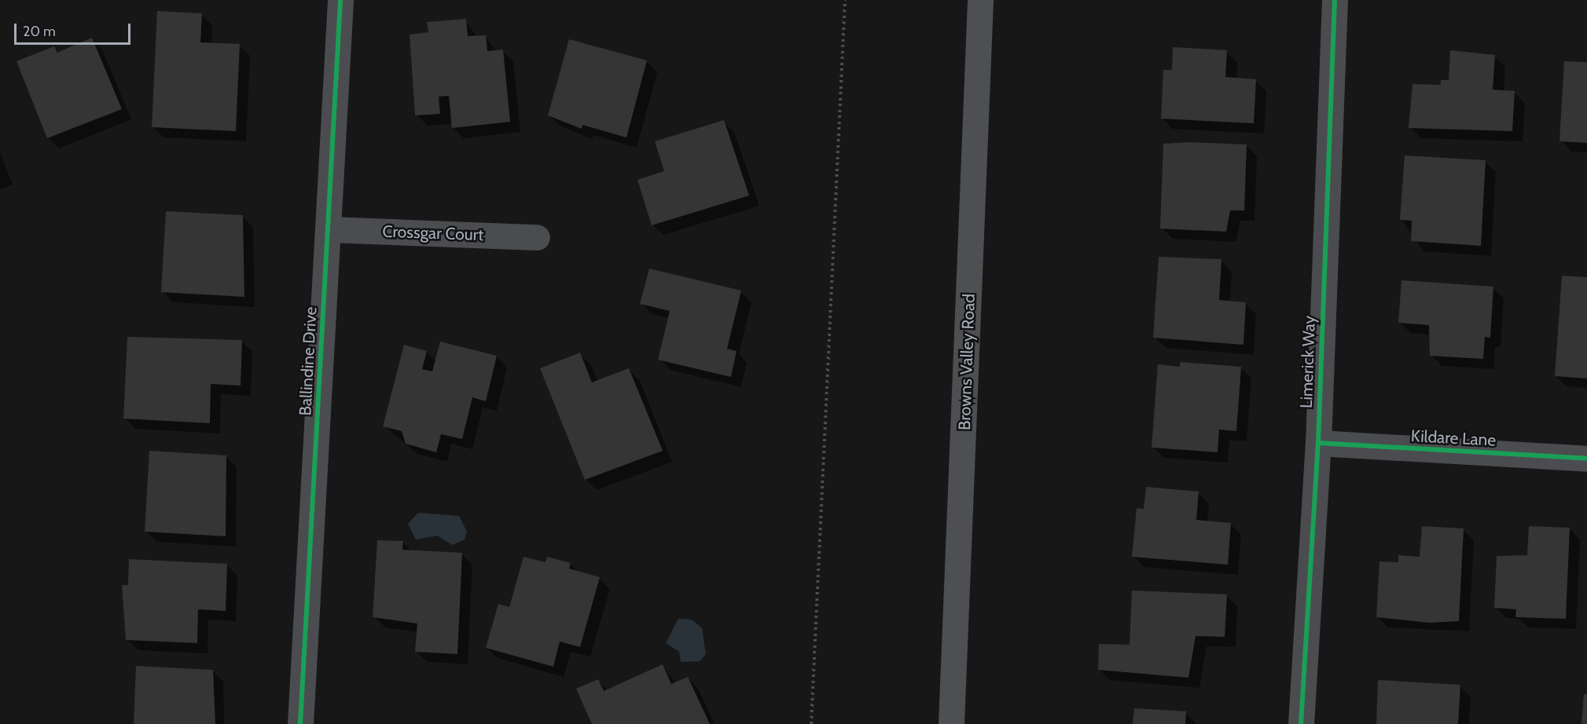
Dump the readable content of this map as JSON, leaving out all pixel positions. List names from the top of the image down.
{
  "streets": {
    "main road": ["Browns Valley Road"],
    "street": [
      "Crossgar Court",
      "Ballindine Drive",
      "Limerick Way",
      "Kildare Lane"
    ]
  },
  "crossings": [
    ["Crossgar Court", "Ballindine Drive"],
    ["Limerick Way", "Kildare Lane"]
  ],
  "scale_bar": "20 m"
}
